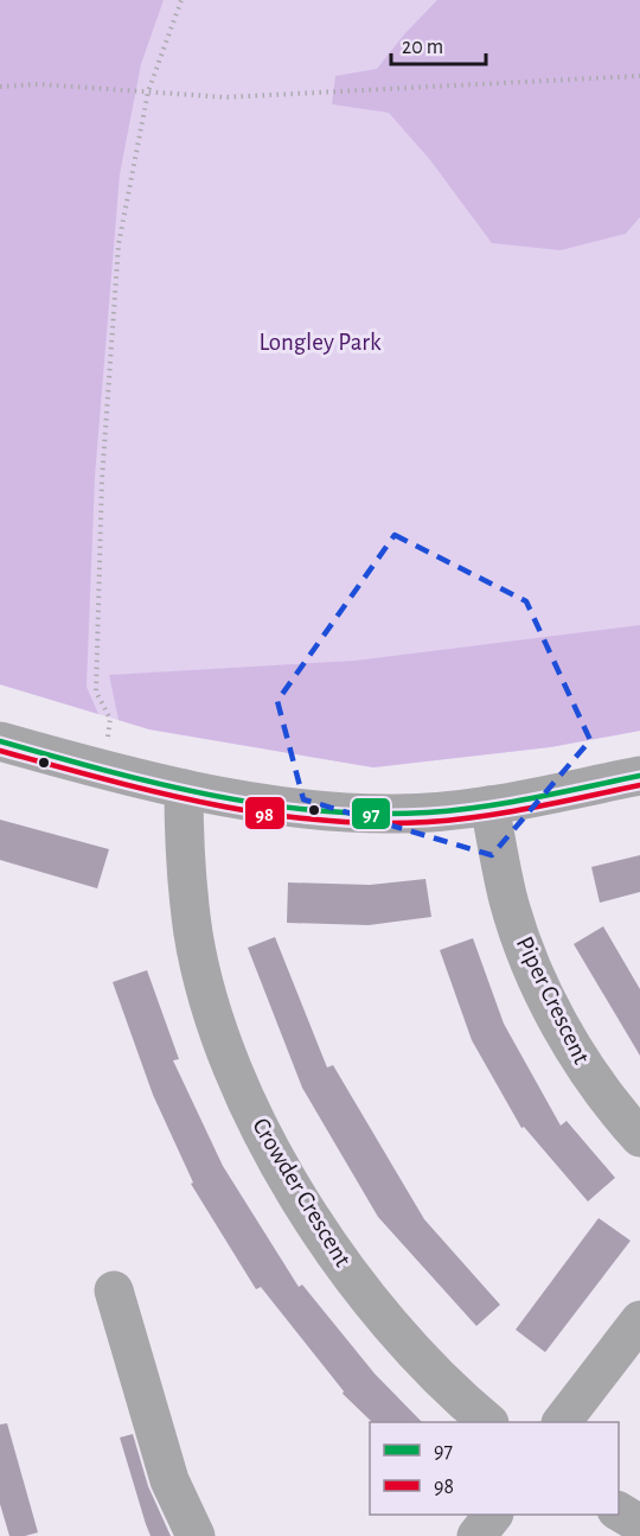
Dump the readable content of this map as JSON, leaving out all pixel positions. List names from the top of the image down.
{
  "streets": {
    "street": ["Piper Crescent", "Crowder Crescent"]
  },
  "parks": ["Longley Park"],
  "lines": ["transit line 97", "transit line 98"],
  "legend": ["97", "98"],
  "scale_bar": "20 m"
}
